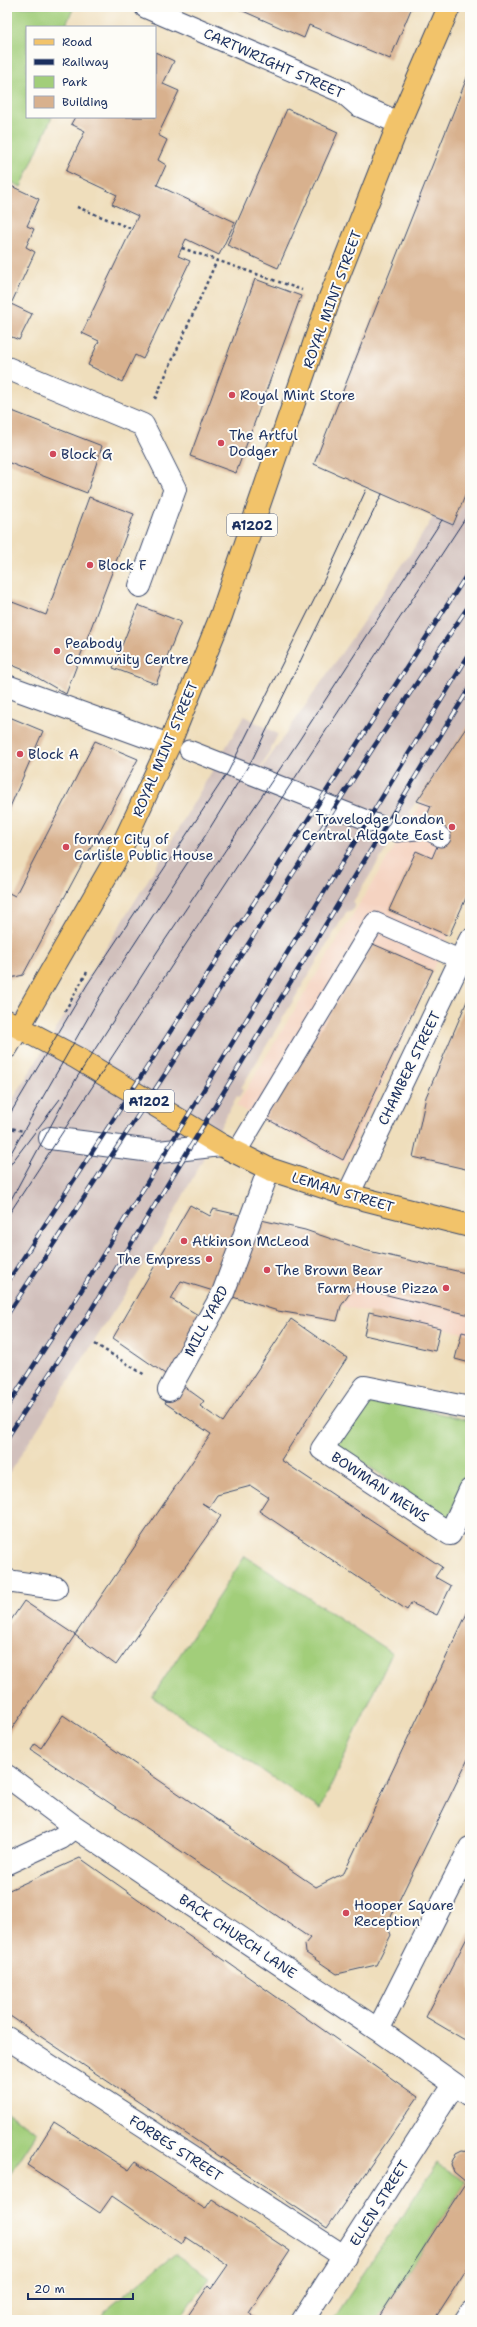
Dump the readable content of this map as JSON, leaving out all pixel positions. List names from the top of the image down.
{
  "streets": {
    "main road": ["ROYAL MINT STREET", "A1202", "LEMAN STREET"],
    "street": [
      "CARTWRIGHT STREET",
      "CHAMBER STREET",
      "MILL YARD",
      "BOWMAN MEWS",
      "BACK CHURCH LANE",
      "FORBES STREET",
      "ELLEN STREET"
    ]
  },
  "crossings": [
    ["CARTWRIGHT STREET", "ROYAL MINT STREET"],
    ["ROYAL MINT STREET", "LEMAN STREET"],
    ["CHAMBER STREET", "LEMAN STREET"],
    ["LEMAN STREET", "MILL YARD"],
    ["BACK CHURCH LANE", "ELLEN STREET"],
    ["FORBES STREET", "ELLEN STREET"]
  ],
  "places": [
    "Royal Mint Store",
    "The Artful Dodger",
    "Block G",
    "Block F",
    "Peabody Community Centre",
    "Block A",
    "Travelodge London Central Aldgate East",
    "former City of Carlisle Public House",
    "Atkinson McLeod",
    "The Empress",
    "The Brown Bear",
    "Farm House Pizza",
    "Hooper Square Reception"
  ],
  "legend": [
    "Road",
    "Railway",
    "Park",
    "Building"
  ],
  "scale_bar": "20 m"
}
